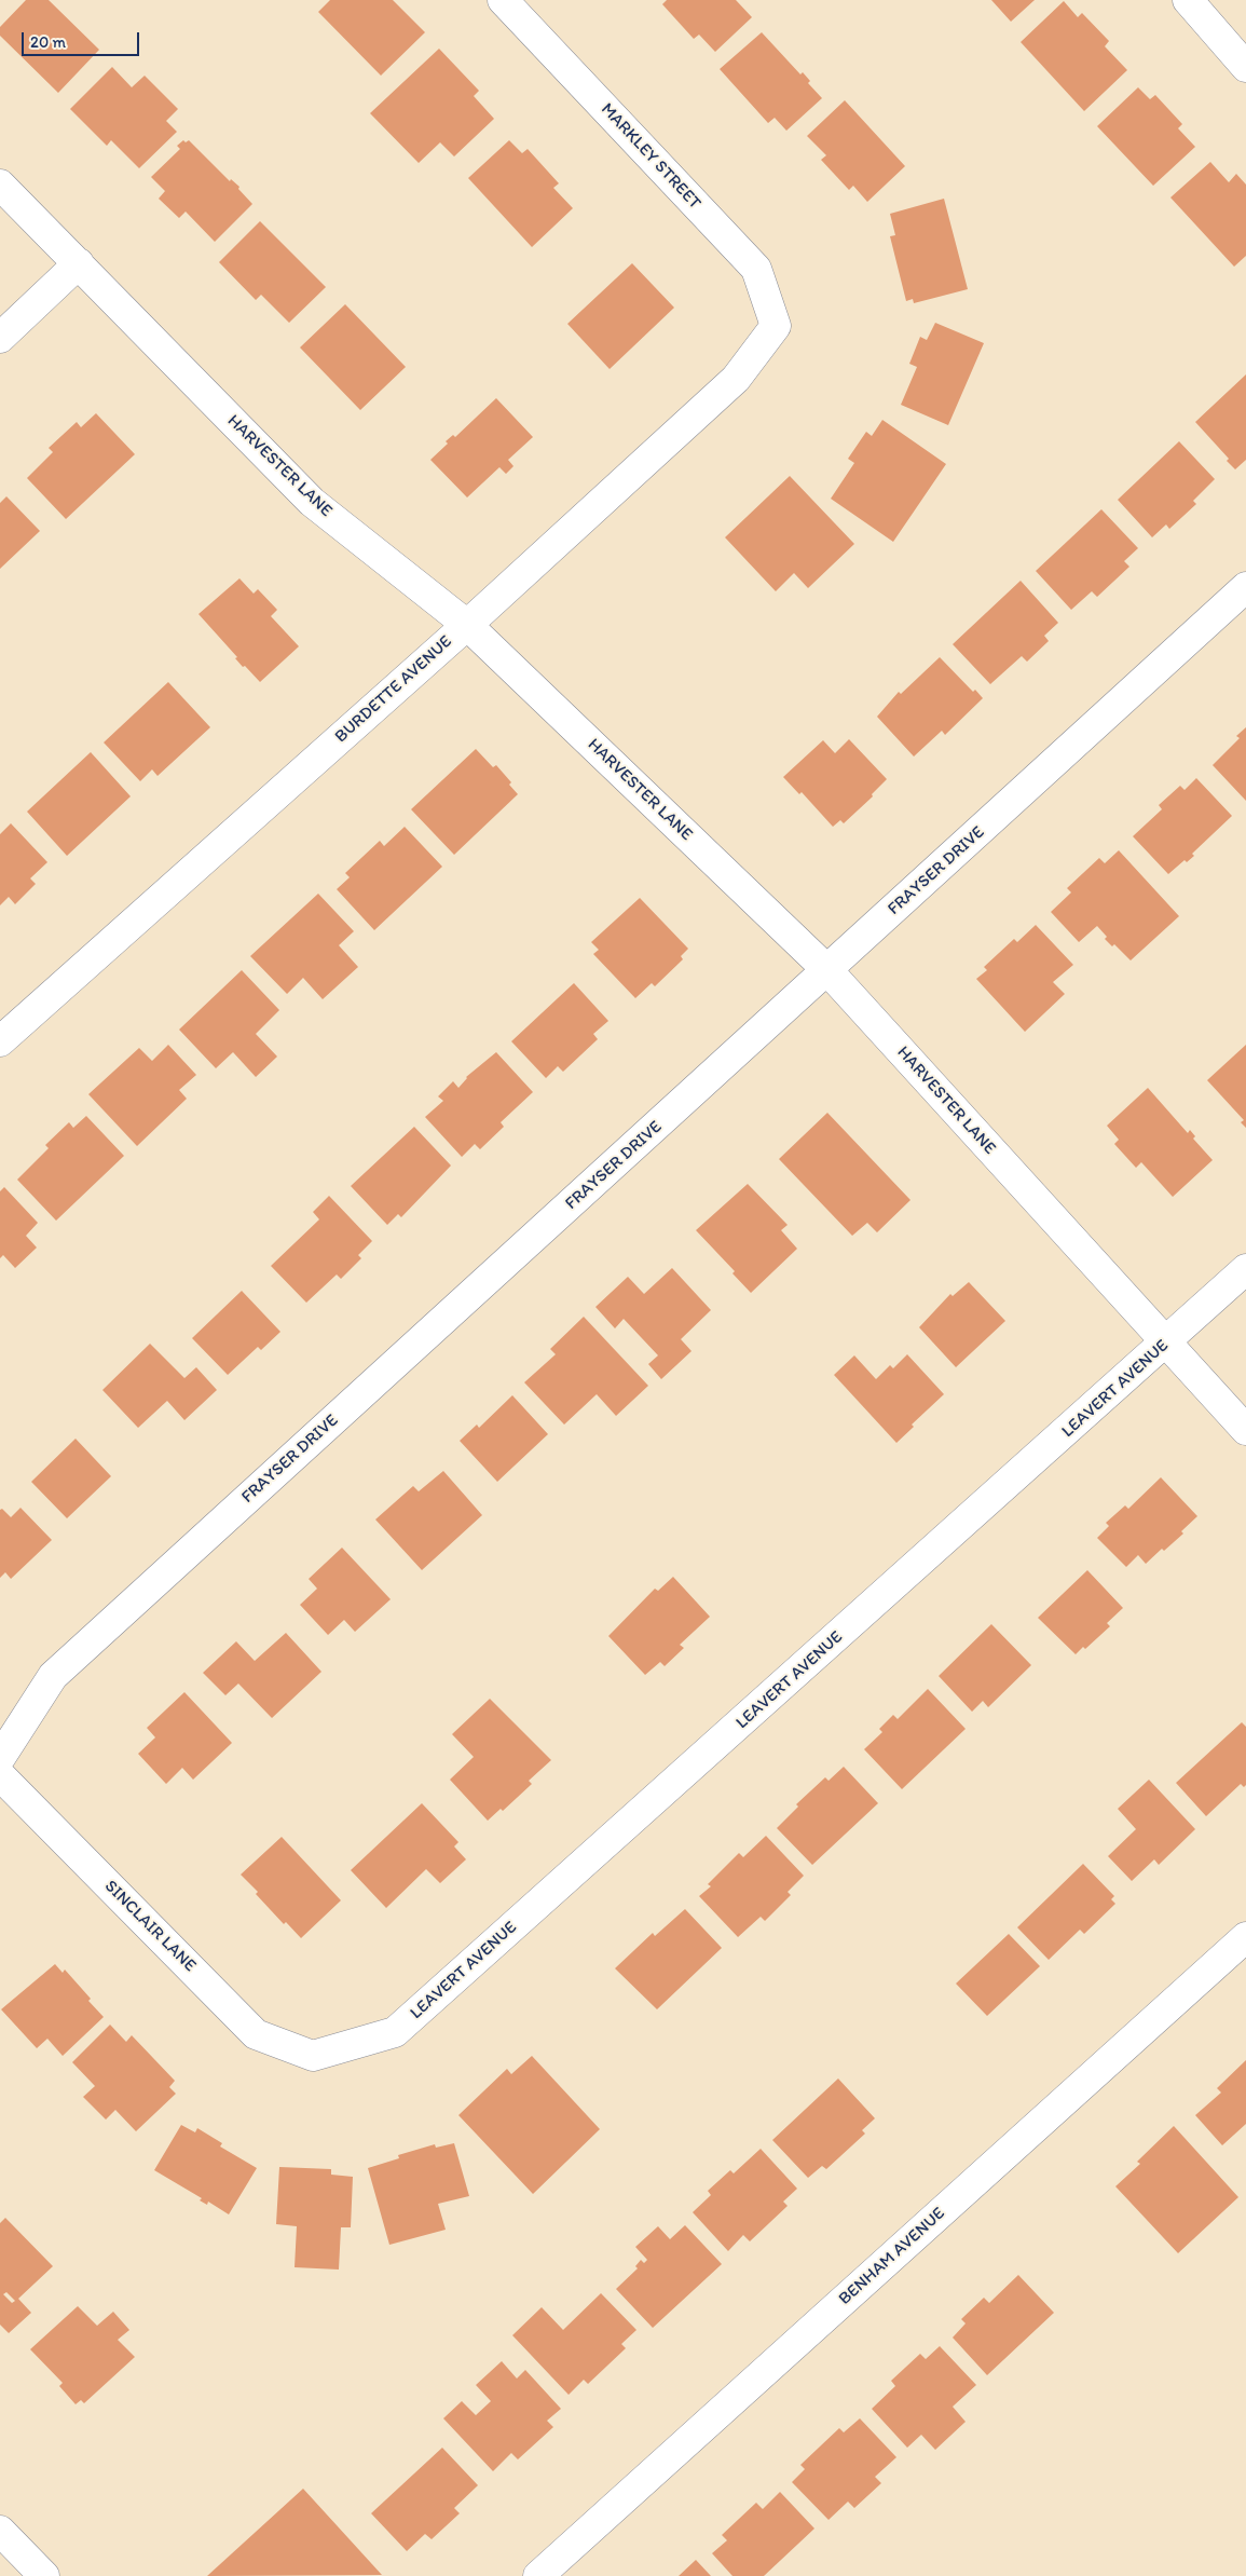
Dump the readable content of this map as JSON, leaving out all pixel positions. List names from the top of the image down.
{
  "streets": {
    "street": [
      "MARKLEY STREET",
      "HARVESTER LANE",
      "BURDETTE AVENUE",
      "FRAYSER DRIVE",
      "LEAVERT AVENUE",
      "SINCLAIR LANE",
      "BENHAM AVENUE"
    ]
  },
  "crossings": [
    ["MARKLEY STREET", "BURDETTE AVENUE"],
    ["HARVESTER LANE", "BURDETTE AVENUE"],
    ["HARVESTER LANE", "FRAYSER DRIVE"],
    ["HARVESTER LANE", "LEAVERT AVENUE"],
    ["LEAVERT AVENUE", "SINCLAIR LANE"]
  ],
  "scale_bar": "20 m"
}
